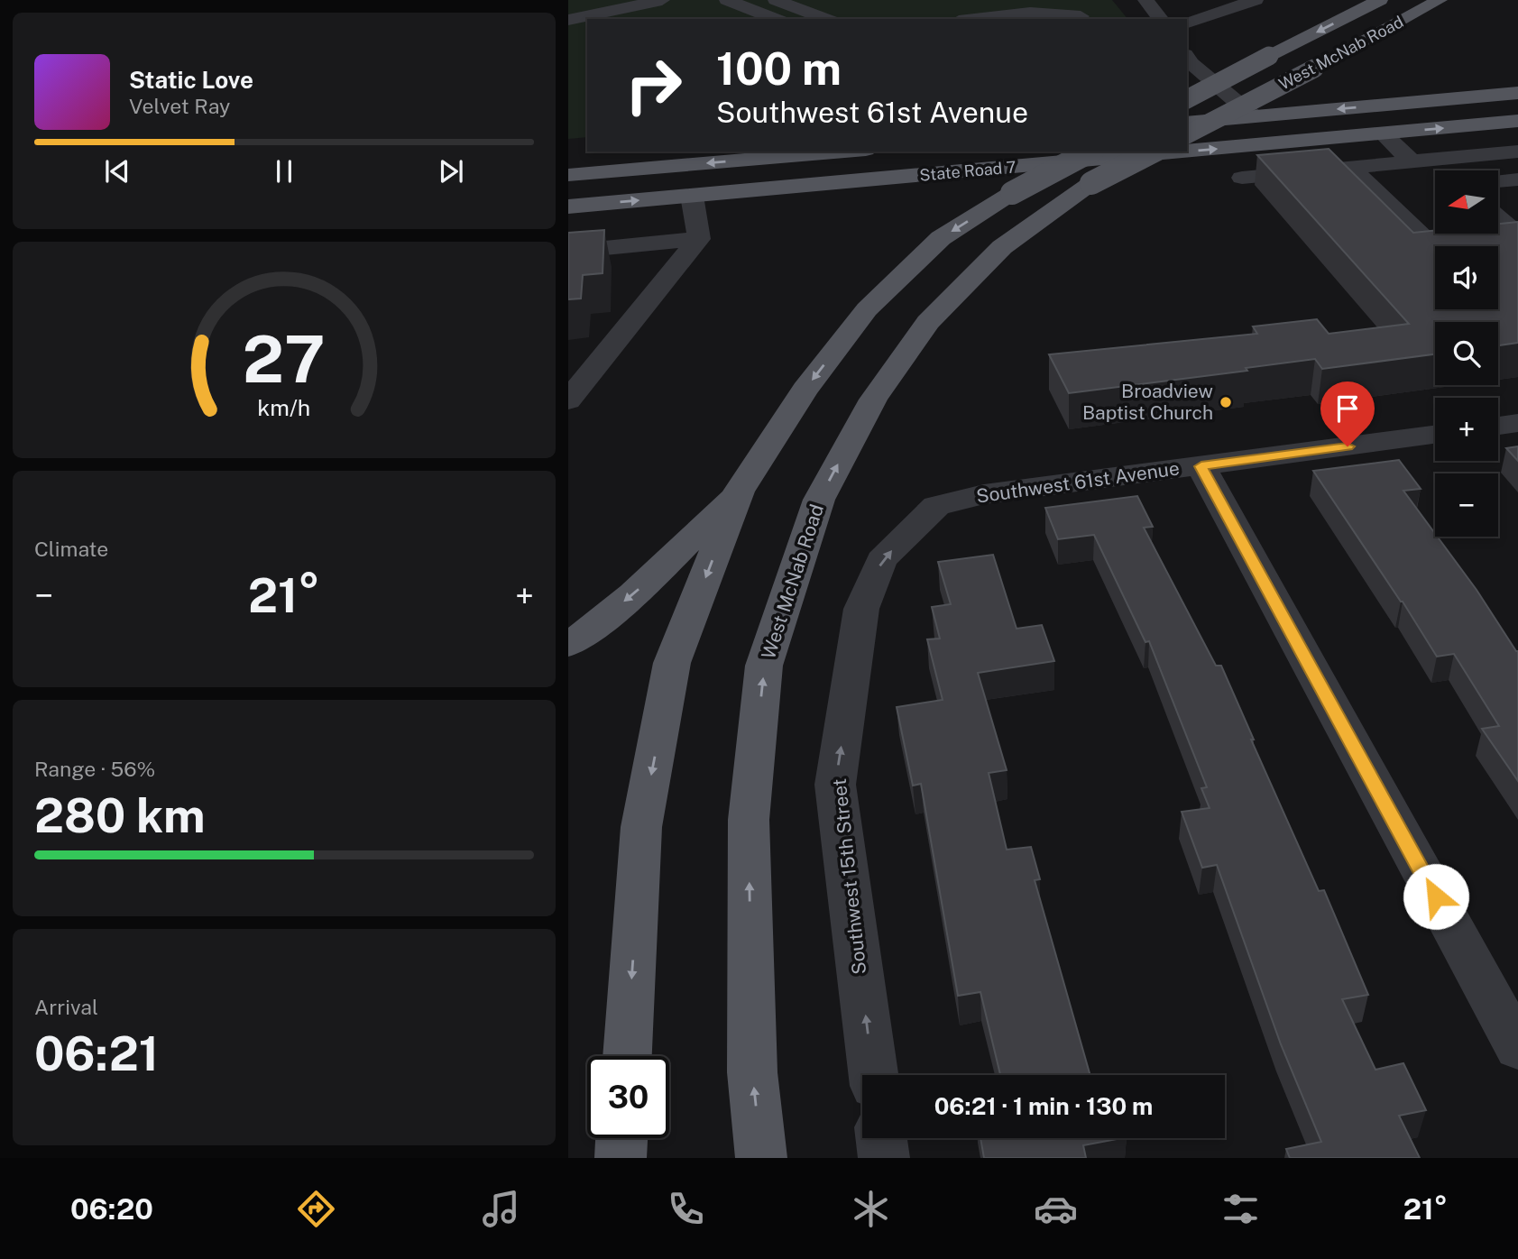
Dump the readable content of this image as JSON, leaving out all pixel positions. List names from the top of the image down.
{
  "streets": {
    "main road": ["West McNab Road", "State Road 7"],
    "street": ["Southwest 61st Avenue", "Southwest 15th Street"]
  },
  "crossings": [
    ["Southwest 61st Avenue", "Southwest 15th Street"]
  ],
  "one_way": ["Southwest 15th Street"],
  "places": ["Broadview Baptist Church"],
  "north": "left",
  "page": {
    "turn": ["100 m", "Southwest 61st Avenue"],
    "song": ["Static Love", "Velvet Ray"],
    "map_buttons": ["+", "−"],
    "tile": [
      "Climate",
      ["Range · 56%", "280 km"],
      ["Arrival", "06:21"]
    ],
    "heat": ["−", "21°", "+"],
    "limit": "30",
    "trip": "06:21 · 1 min · 130 m",
    "tabs": ["06:20", "21°"],
    "gauge": ["27", "km/h"]
  }
}
